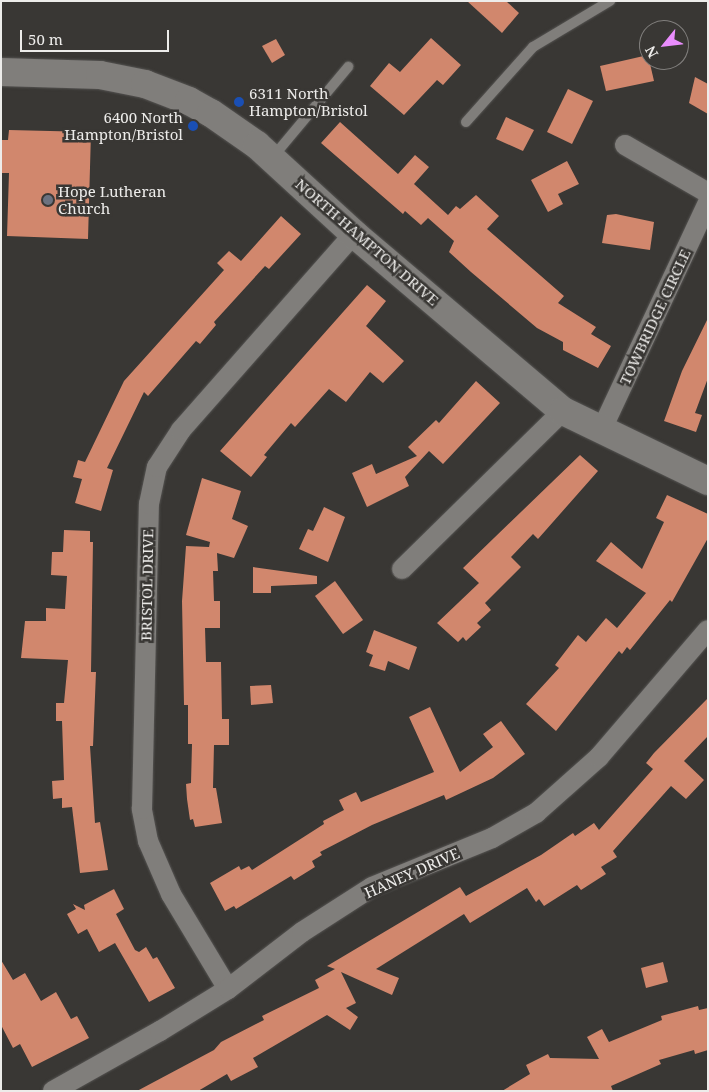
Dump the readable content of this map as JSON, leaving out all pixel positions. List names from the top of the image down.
{
  "streets": {
    "street": [
      "NORTH HAMPTON DRIVE",
      "TOWBRIDGE CIRCLE",
      "BRISTOL DRIVE",
      "HANEY DRIVE"
    ]
  },
  "crossings": [
    ["NORTH HAMPTON DRIVE", "TOWBRIDGE CIRCLE"],
    ["NORTH HAMPTON DRIVE", "BRISTOL DRIVE"],
    ["BRISTOL DRIVE", "HANEY DRIVE"]
  ],
  "places": ["6311 North Hampton/Bristol", "6400 North Hampton/Bristol", "Hope Lutheran Church"],
  "scale_bar": "50 m",
  "north": "bottom left"
}
